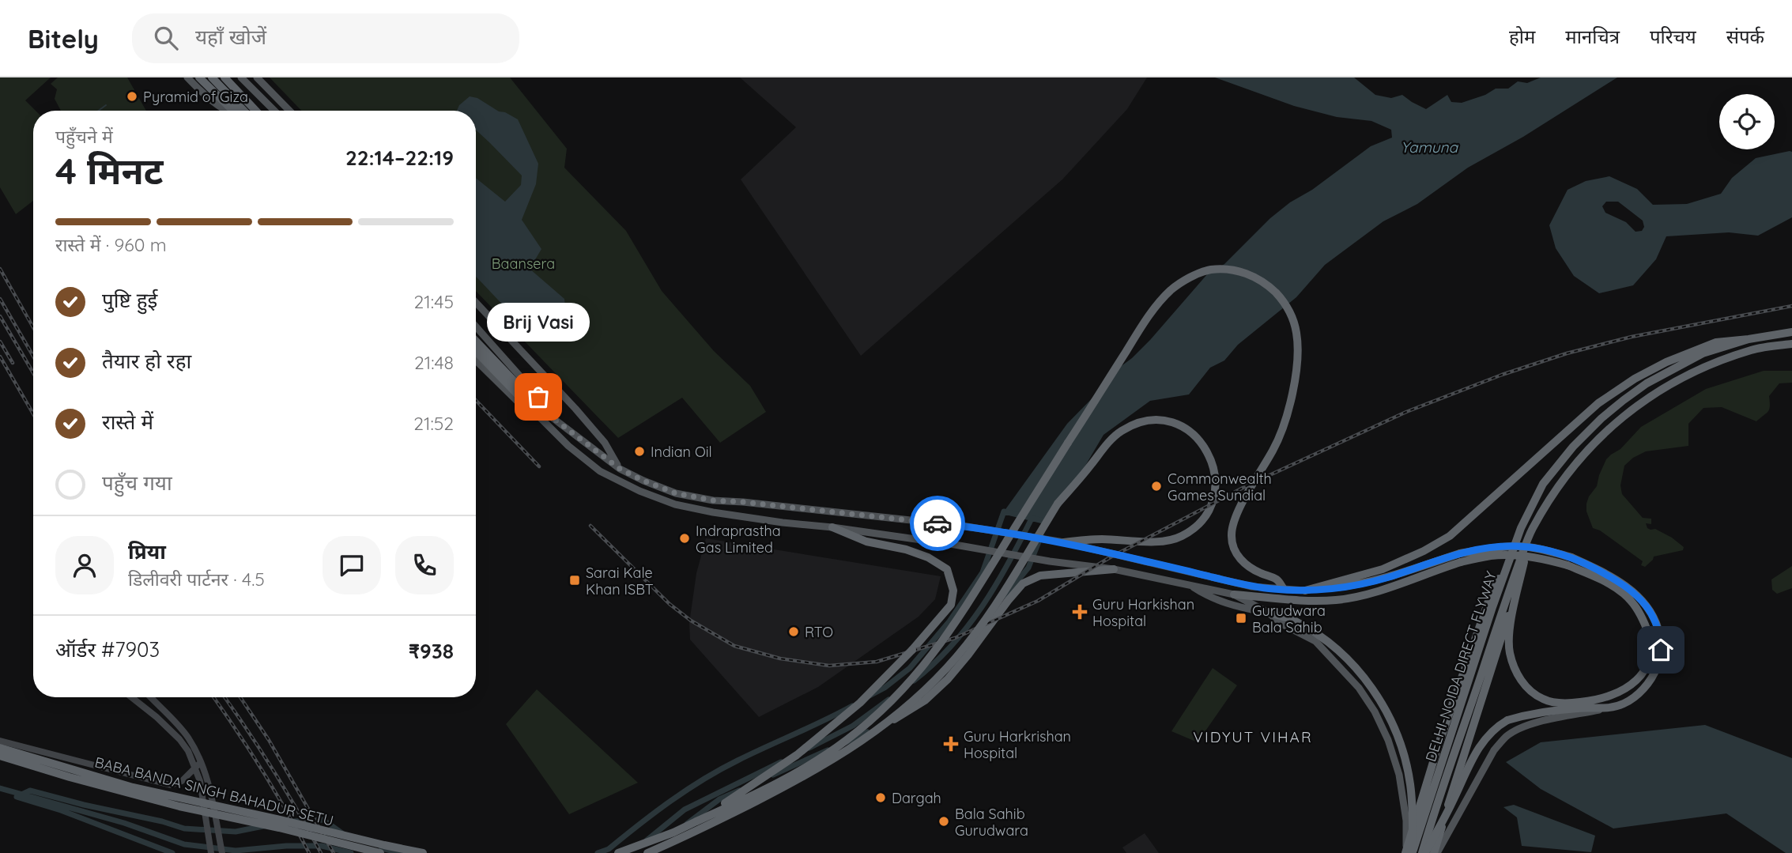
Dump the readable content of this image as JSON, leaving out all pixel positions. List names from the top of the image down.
{
  "streets": {
    "highway": ["DELHI-NOIDA DIRECT FLYWAY", "BABA BANDA SINGH BAHADUR SETU"]
  },
  "districts": ["VIDYUT VIHAR"],
  "water": ["Yamuna"],
  "parks": ["Baansera"],
  "places": {
    "other": [
      "Pyramid of Giza",
      "Brij Vasi",
      "Indian Oil",
      "Commonwealth Games Sundial",
      "Indraprastha Gas Limited",
      "RTO",
      "Dargah",
      "Bala Sahib Gurudwara"
    ],
    "transit": ["Sarai Kale Khan ISBT", "Gurudwara Bala Sahib"],
    "health": ["Guru Harkishan Hospital", "Guru Harkrishan Hospital"]
  },
  "page": {
    "header": "Bitely",
    "search": "यहाँ खोजें",
    "nav": [
      "होम",
      "मानचित्र",
      "परिचय",
      "संपर्क"
    ],
    "heading": ["4 मिनट", "पहुँचने में", "22:14–22:19"],
    "panel": [
      "प्रिया",
      "डिलीवरी पार्टनर · 4.5",
      "ऑर्डर #7903",
      "₹938"
    ],
    "bar": "रास्ते में · 960 m",
    "list": [
      ["पुष्टि हुई", "21:45"],
      ["तैयार हो रहा", "21:48"],
      ["रास्ते में", "21:52"],
      "पहुँच गया"
    ],
    "bubble": "Brij Vasi"
  }
}
